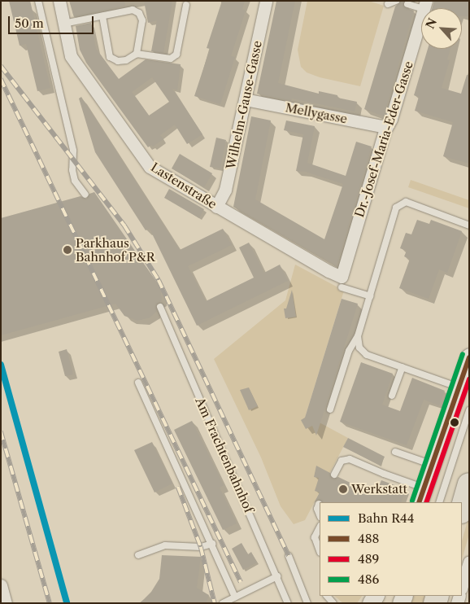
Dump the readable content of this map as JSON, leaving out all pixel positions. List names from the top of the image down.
{
  "streets": {
    "street": [
      "Wilhelm-Gause-Gasse",
      "Mellygasse",
      "Dr.-Josef-Maria-Eder-Gasse",
      "Lastenstraße"
    ],
    "lane": ["Am Frachtenbahnhof"]
  },
  "crossings": [
    ["Wilhelm-Gause-Gasse", "Mellygasse"],
    ["Wilhelm-Gause-Gasse", "Lastenstraße"],
    ["Mellygasse", "Dr.-Josef-Maria-Eder-Gasse"],
    ["Dr.-Josef-Maria-Eder-Gasse", "Lastenstraße"]
  ],
  "places": ["Parkhaus Bahnhof P&R", "Werkstatt"],
  "lines": [
    "transit line 486",
    "transit line 488",
    "rail line R44",
    "transit line 489"
  ],
  "legend": [
    "Bahn R44",
    "488",
    "489",
    "486"
  ],
  "scale_bar": "50 m",
  "north": "top left"
}
